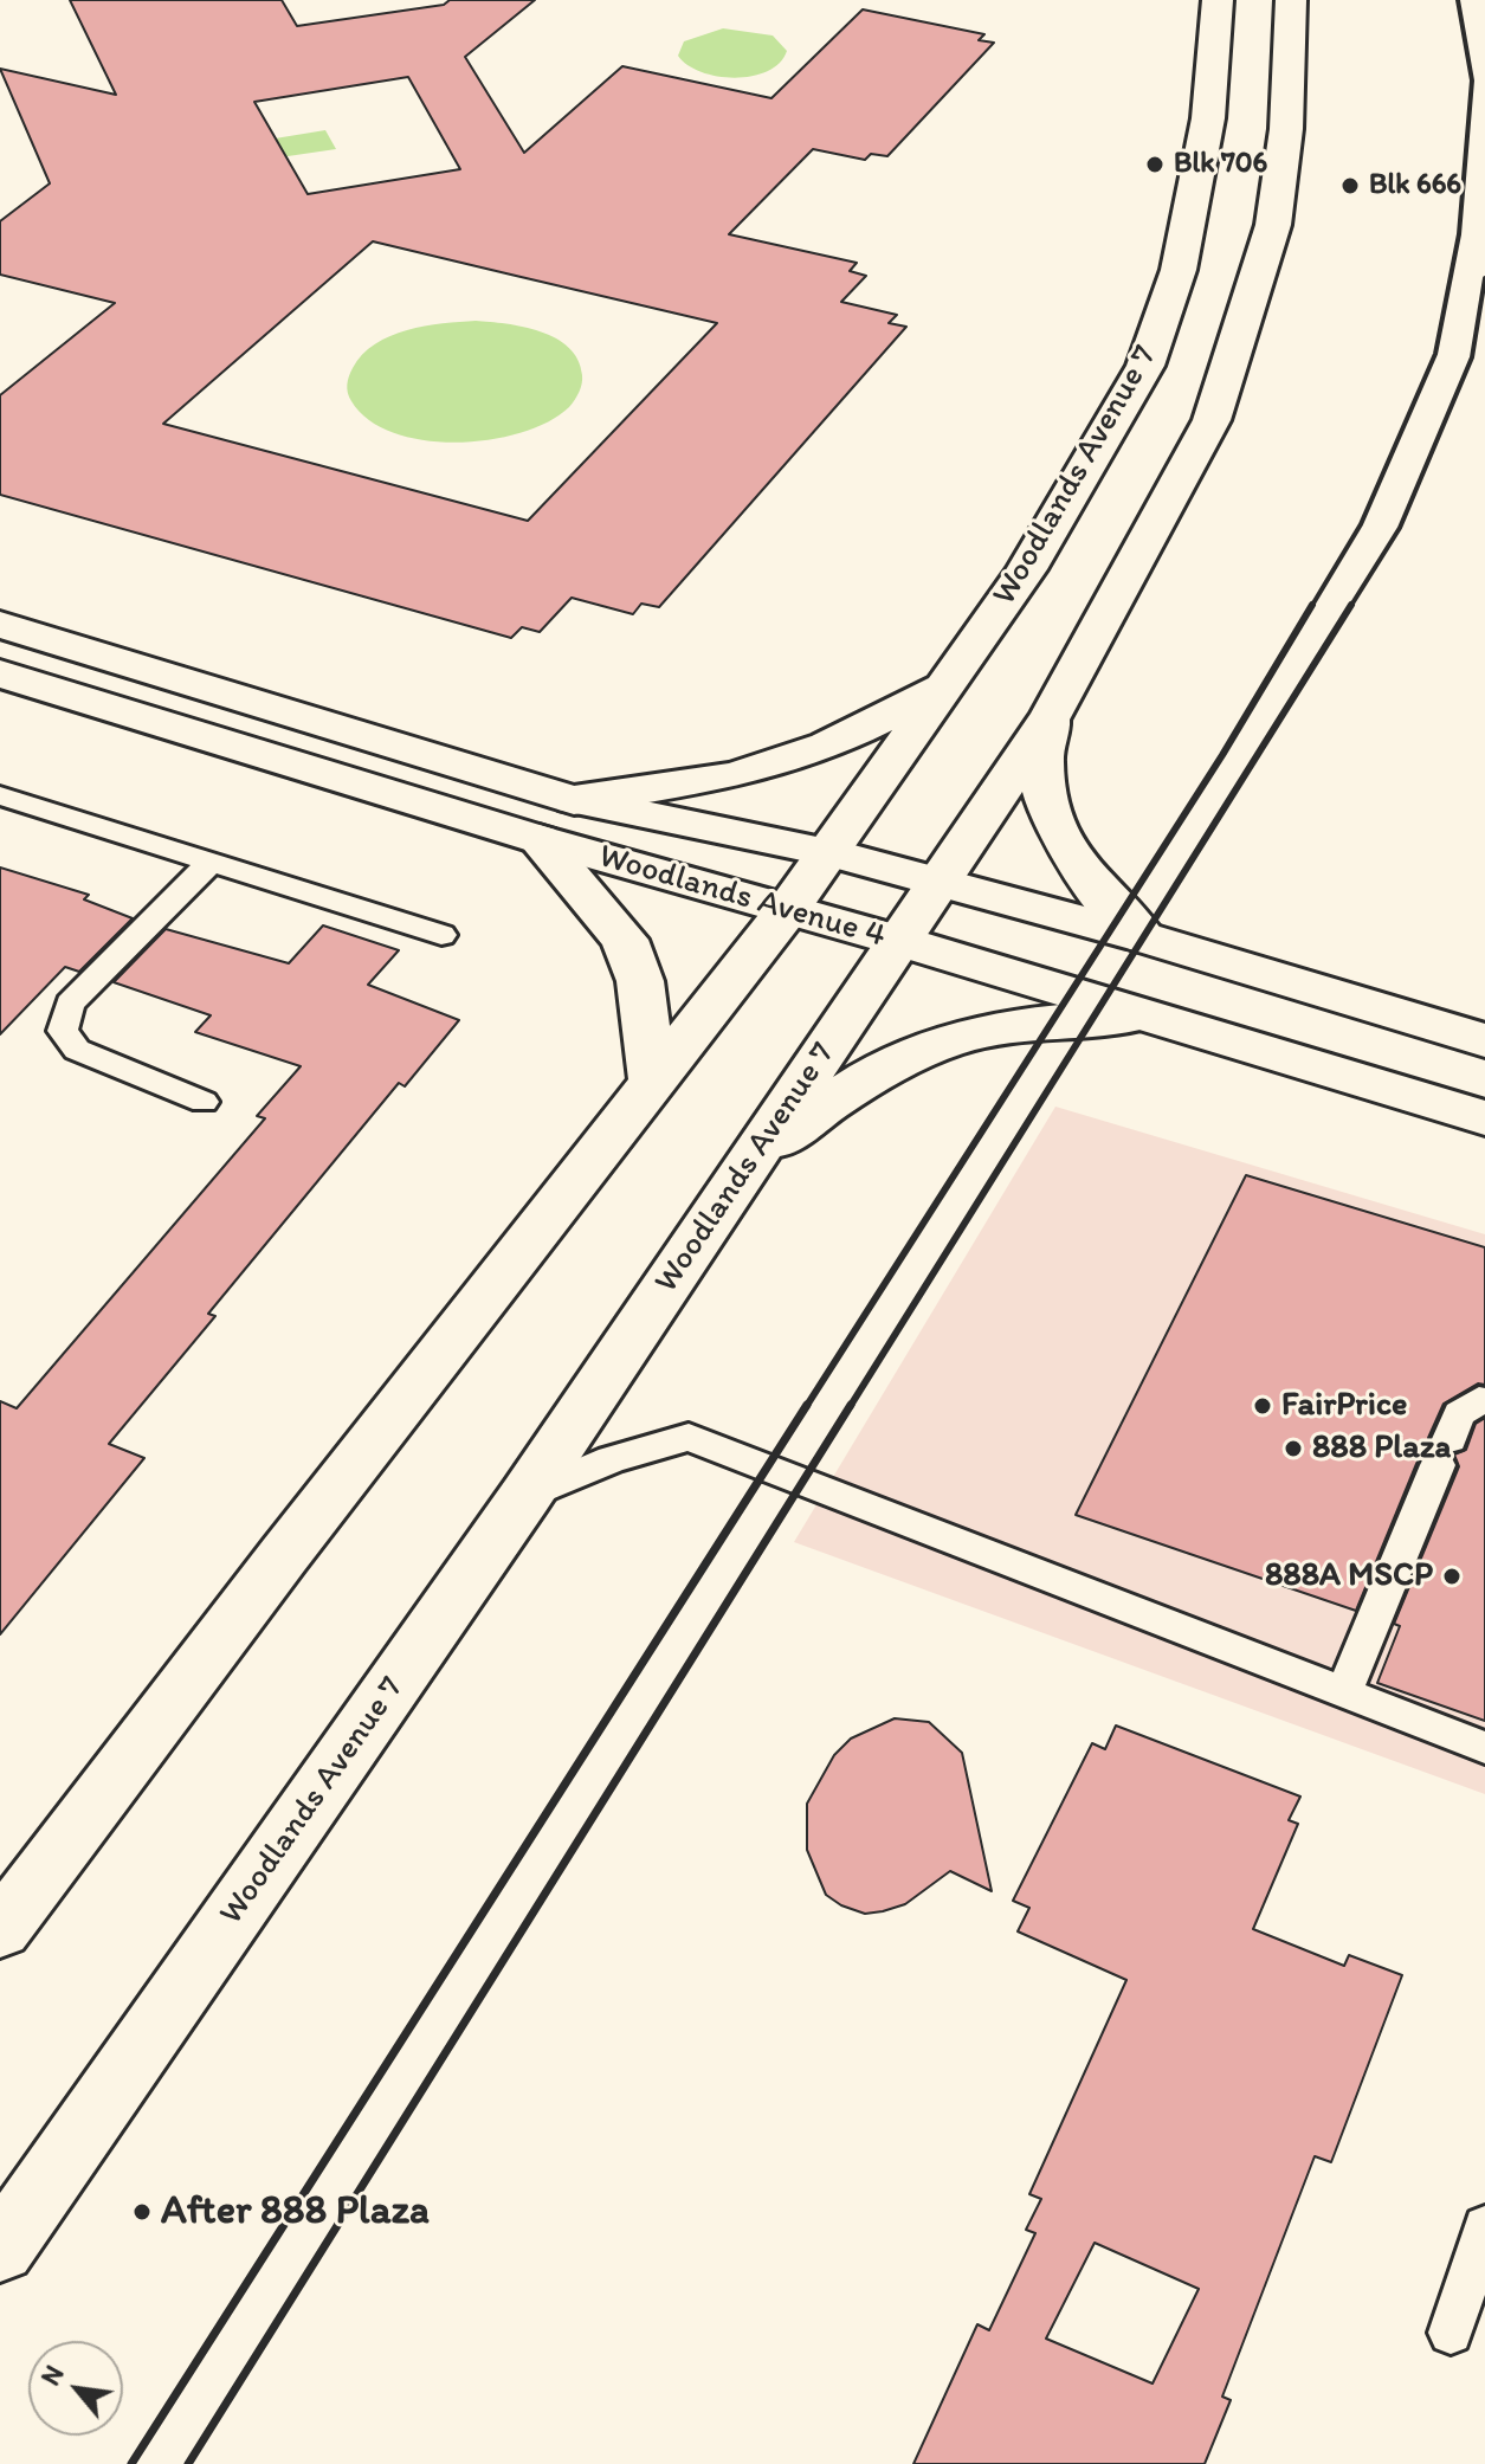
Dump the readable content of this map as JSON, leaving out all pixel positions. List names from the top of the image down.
{
  "streets": {
    "main road": ["Woodlands Avenue 7", "Woodlands Avenue 4"]
  },
  "crossings": [
    ["Woodlands Avenue 7", "Woodlands Avenue 4"]
  ],
  "places": [
    "Blk 706",
    "Blk 666",
    "FairPrice",
    "888 Plaza",
    "888A MSCP",
    "After 888 Plaza"
  ],
  "north": "top left"
}
